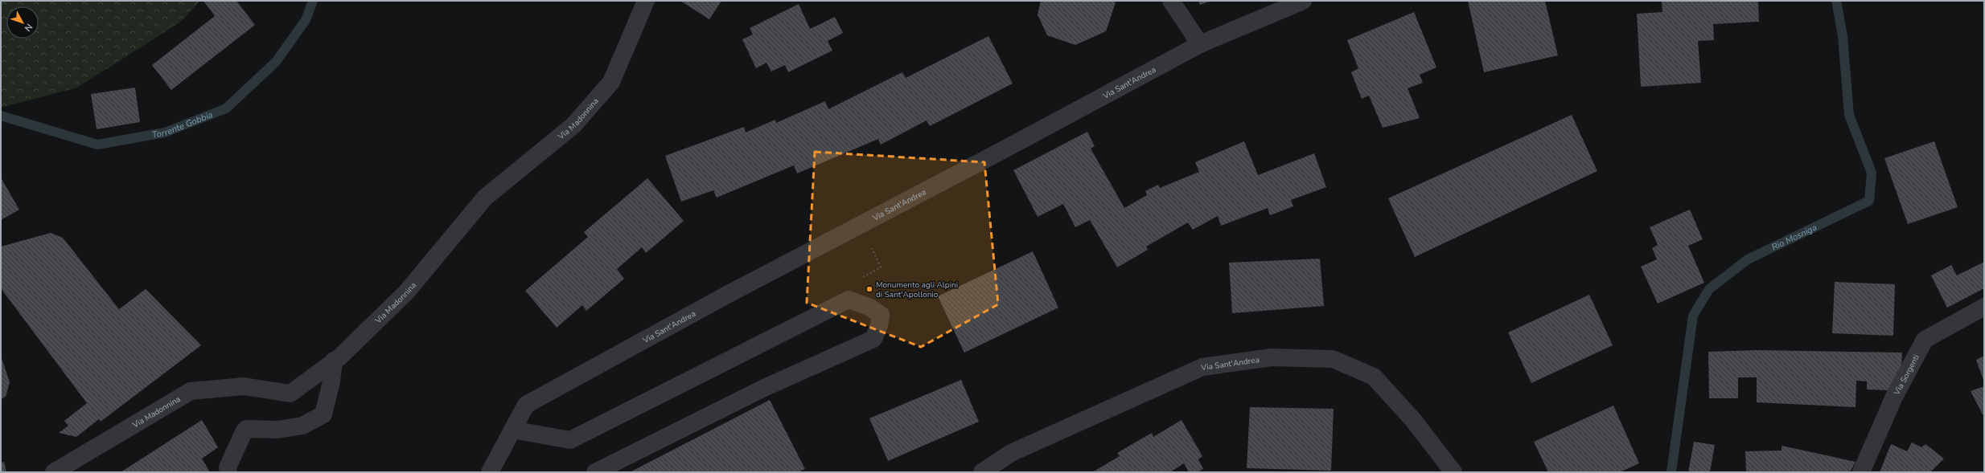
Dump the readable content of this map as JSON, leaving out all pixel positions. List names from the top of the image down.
{
  "streets": {
    "street": ["Via Sant'Andrea", "Via Madonnina", "Via Sorgenti"]
  },
  "water": ["Torrente Gobbia", "Rio Mosniga"],
  "places": ["Monumento agli Alpini di Sant'Apollonio"],
  "north": "bottom right"
}
